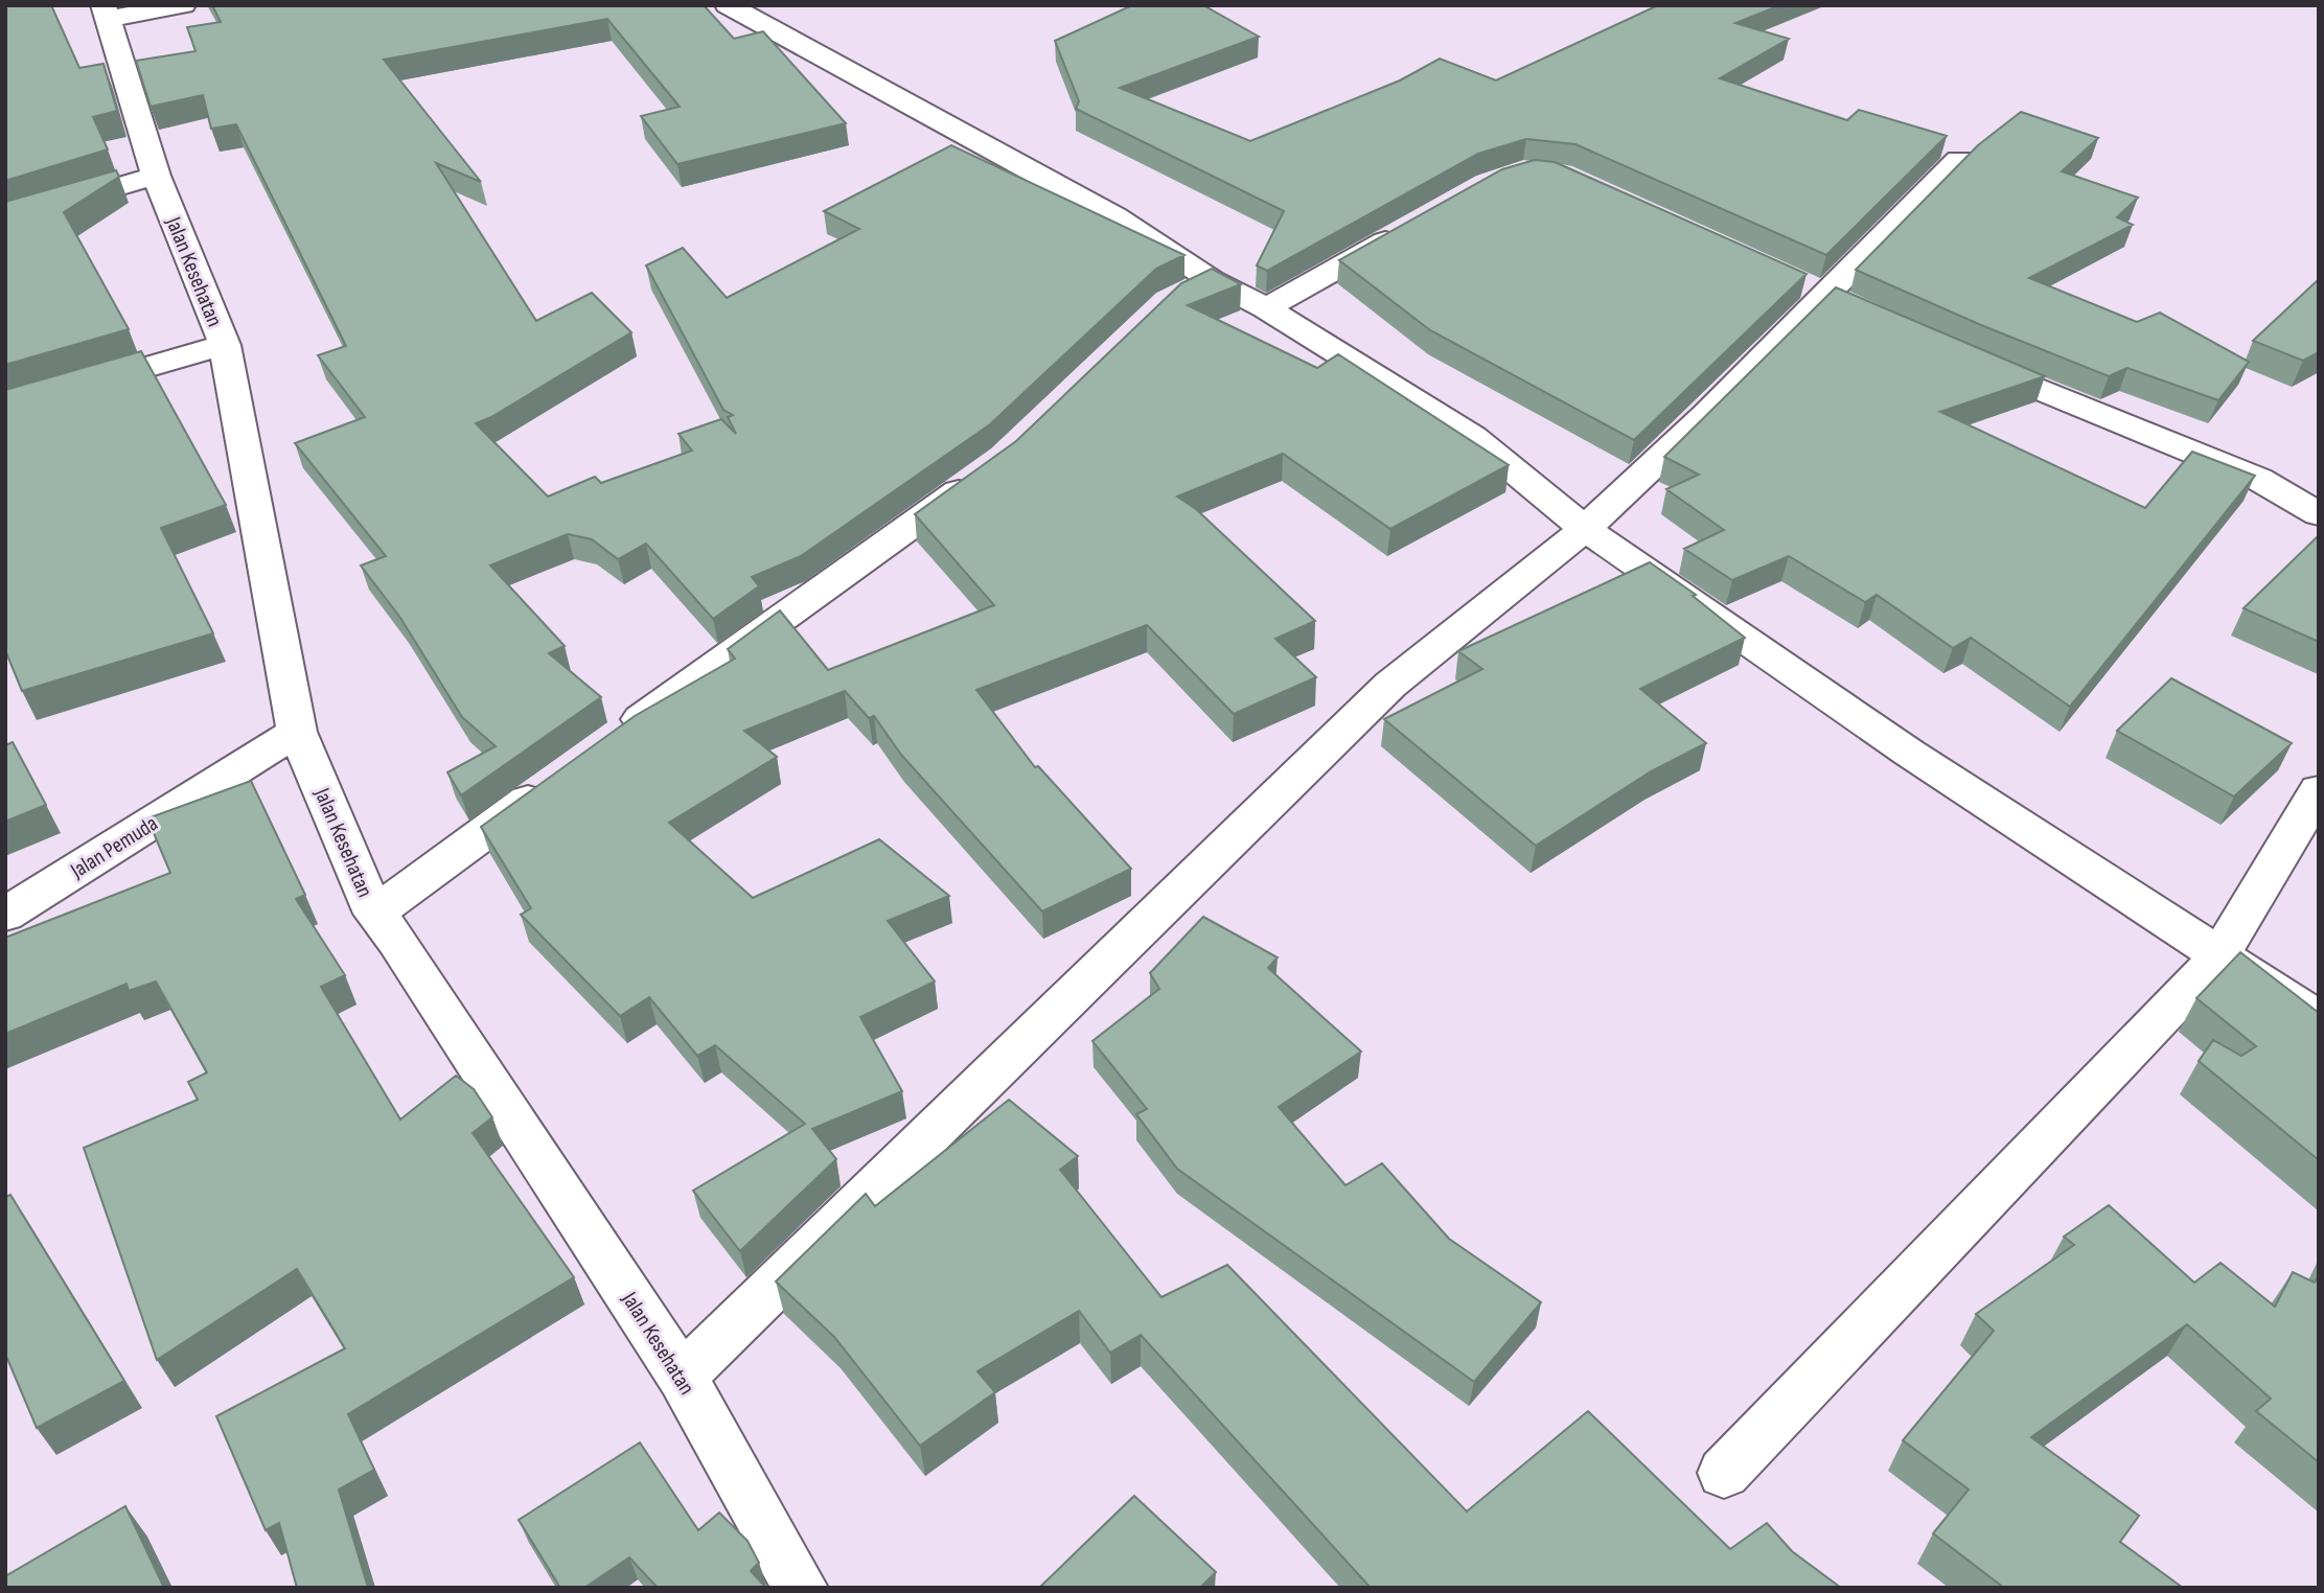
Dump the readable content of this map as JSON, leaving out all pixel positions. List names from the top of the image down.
{
  "streets": {
    "street": ["Jalan Kesehatan", "Jalan Pemuda"]
  },
  "crossings": [
    ["Jalan Kesehatan", "Jalan Pemuda"]
  ]
}
